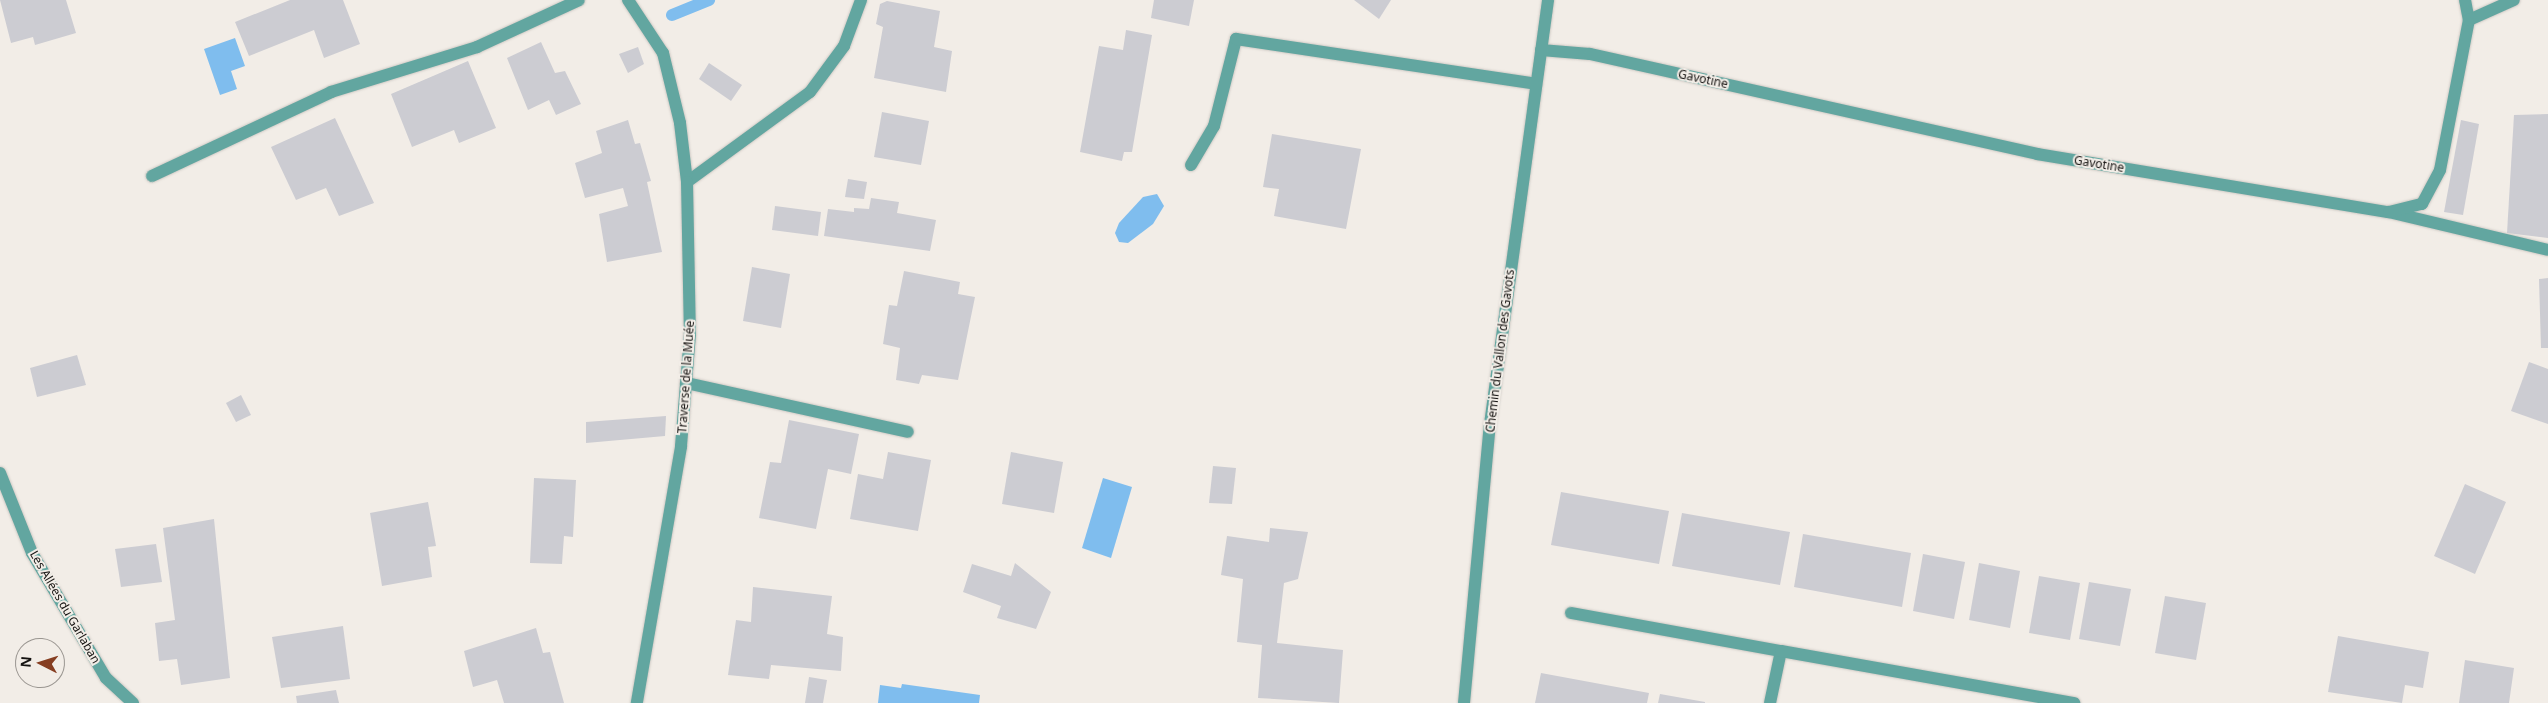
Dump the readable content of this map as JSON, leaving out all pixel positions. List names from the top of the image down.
{
  "streets": {
    "street": [
      "Gavotine",
      "Chemin du Vallon des Gavots",
      "Traverse de la Muée",
      "Les Allées du Garlaban"
    ]
  },
  "crossings": [
    ["Gavotine", "Chemin du Vallon des Gavots"]
  ],
  "north": "left"
}
